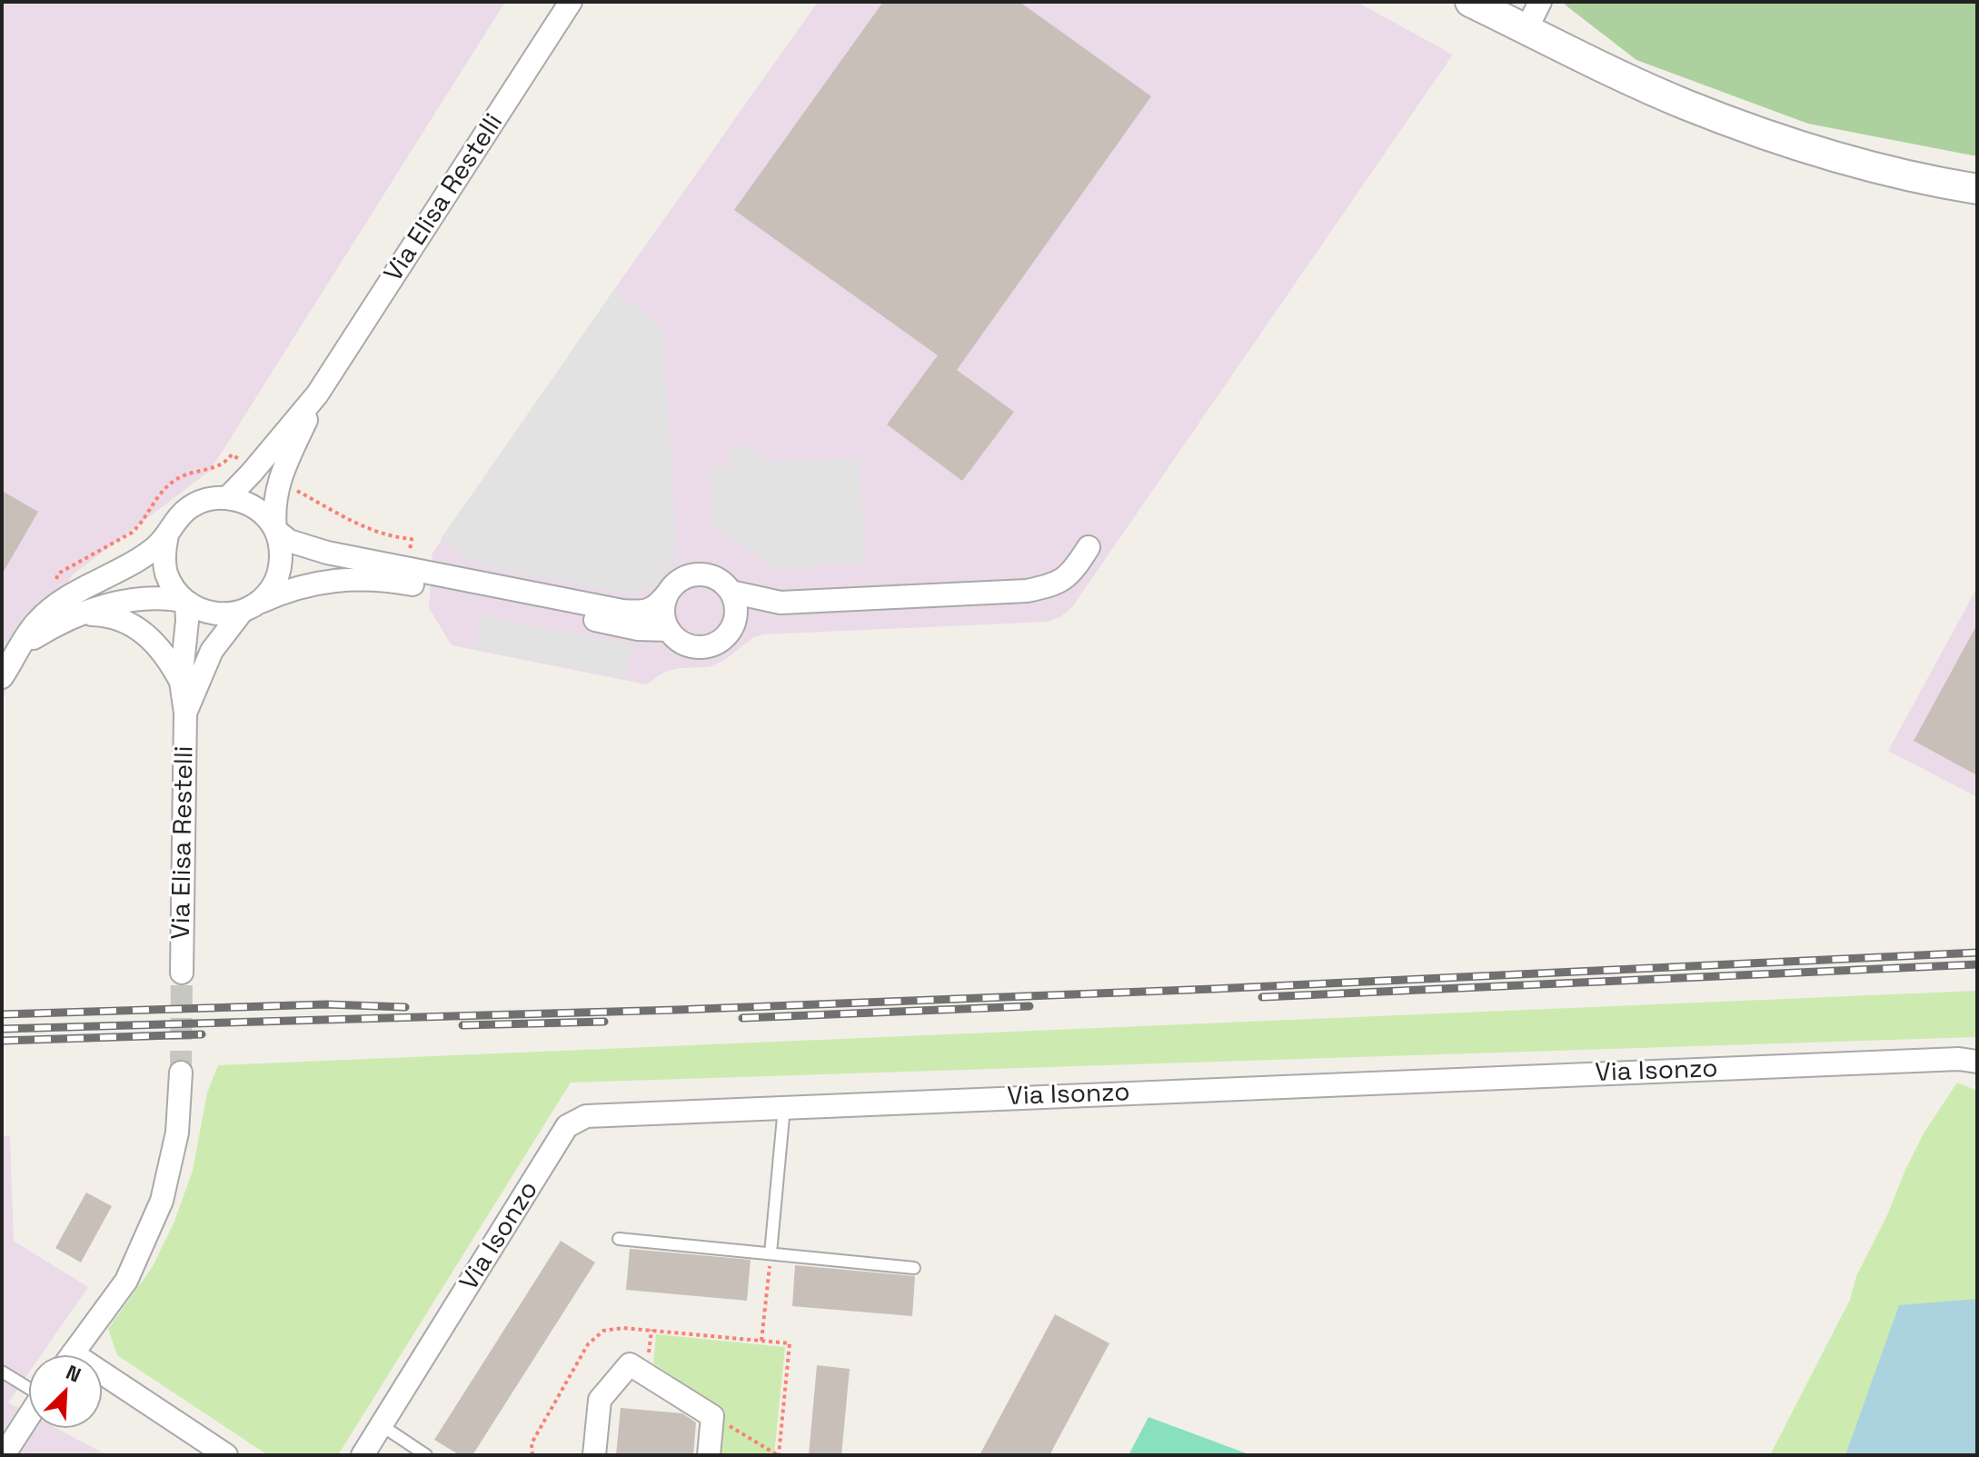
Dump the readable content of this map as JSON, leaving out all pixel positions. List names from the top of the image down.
{
  "streets": {
    "street": ["Via Elisa Restelli", "Via Isonzo"]
  },
  "north": "top right"
}
